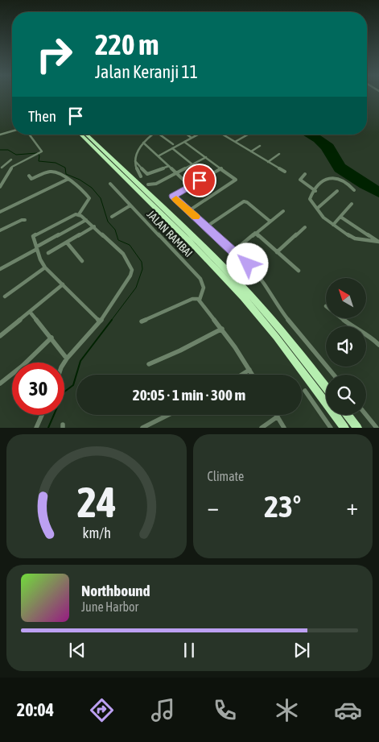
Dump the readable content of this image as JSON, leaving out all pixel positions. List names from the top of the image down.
{
  "streets": {
    "street": ["JALAN RAMBAI"]
  },
  "north": "top left",
  "page": {
    "turn": ["220 m", "Jalan Keranji 11"],
    "then": "Then",
    "limit": "30",
    "trip": "20:05 · 1 min · 300 m",
    "tile": "Climate",
    "heat": ["−", "23°", "+"],
    "song": ["Northbound", "June Harbor"],
    "tabs": "20:04",
    "gauge": ["24", "km/h"]
  }
}
